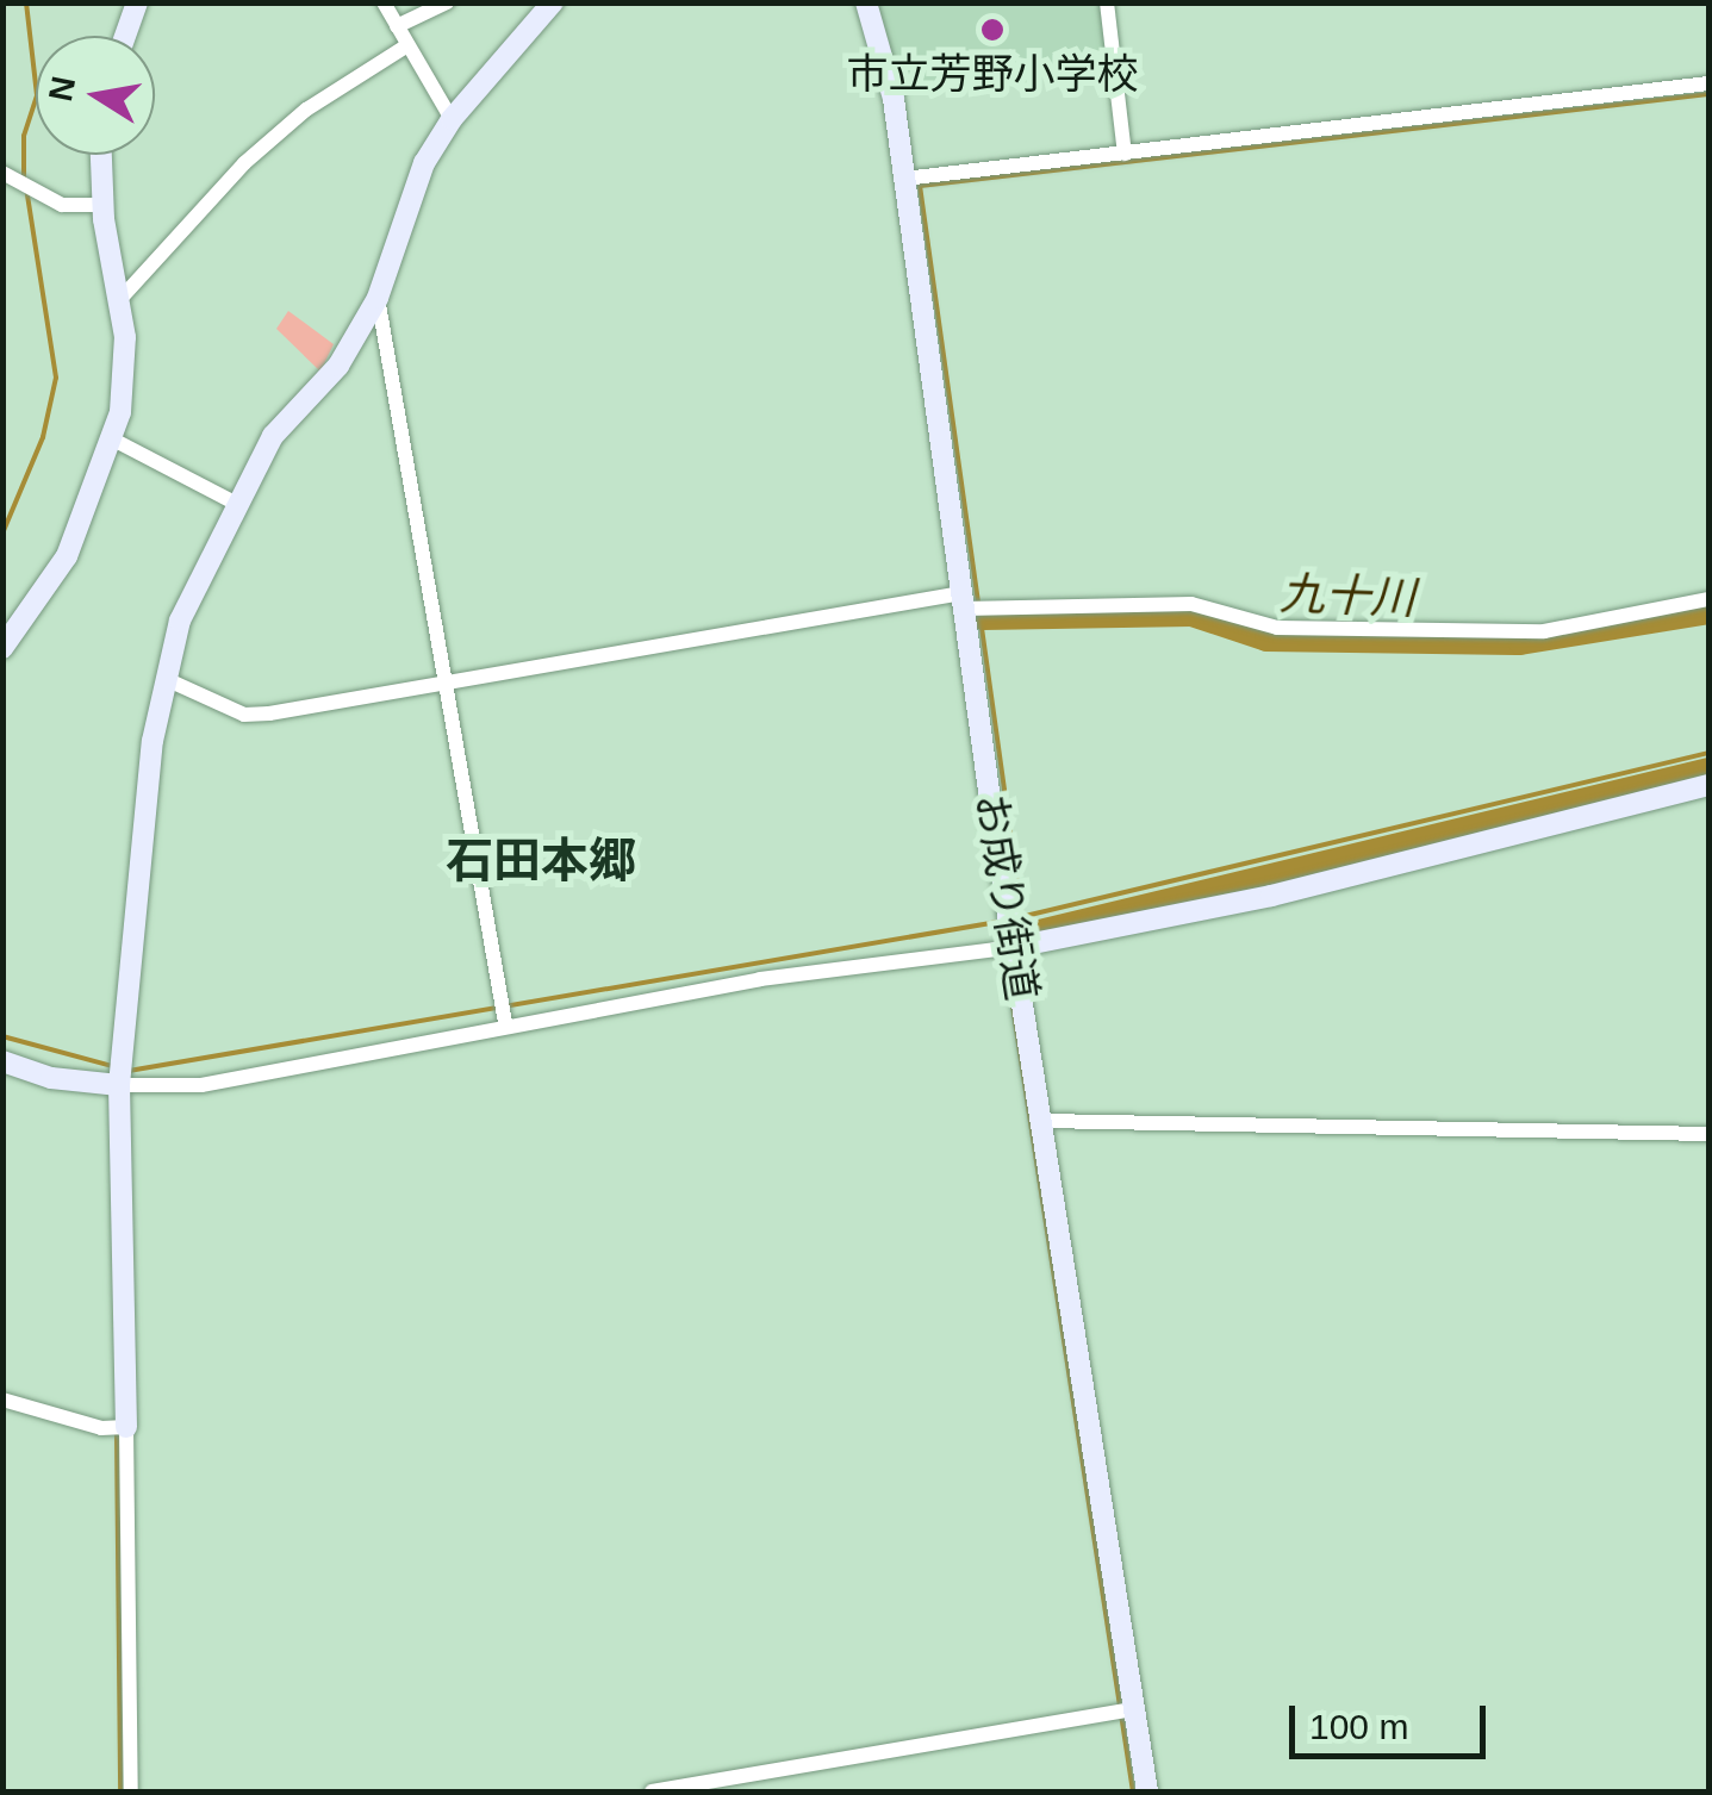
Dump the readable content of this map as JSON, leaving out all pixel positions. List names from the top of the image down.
{
  "streets": {
    "street": ["お成り街道"]
  },
  "districts": ["石田本郷"],
  "water": ["九十川"],
  "places": ["市立芳野小学校"],
  "scale_bar": "100 m",
  "north": "left"
}
